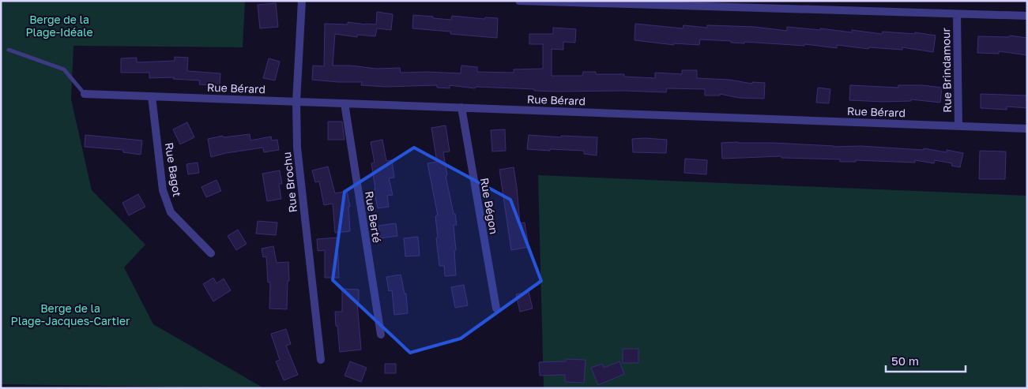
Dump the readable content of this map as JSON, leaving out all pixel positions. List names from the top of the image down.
{
  "streets": {
    "street": [
      "Rue Brindamour",
      "Rue Bérard",
      "Rue Bagot",
      "Rue Brochu",
      "Rue Bégon",
      "Rue Berté"
    ]
  },
  "crossings": [
    ["Rue Brindamour", "Rue Bérard"],
    ["Rue Bérard", "Rue Bagot"],
    ["Rue Bérard", "Rue Brochu"],
    ["Rue Bérard", "Rue Bégon"],
    ["Rue Bérard", "Rue Berté"]
  ],
  "parks": ["Berge de la Plage-Idéale", "Berge de la Plage-Jacques-Cartier"],
  "scale_bar": "50 m"
}
